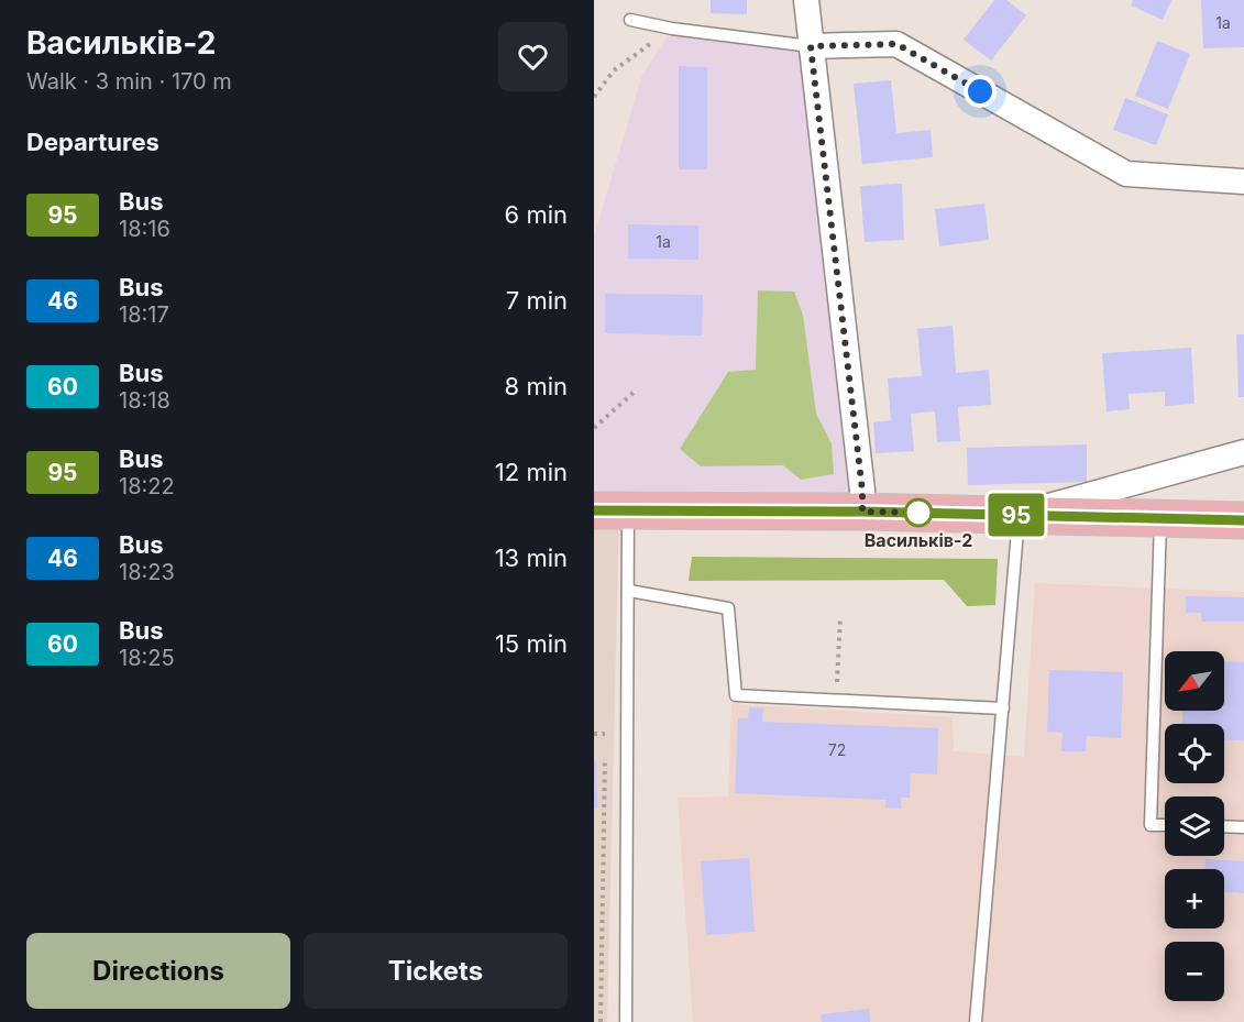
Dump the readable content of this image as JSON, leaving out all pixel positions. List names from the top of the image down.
{
  "places": ["Васильків-2"],
  "lines": ["bus line 95"],
  "house_numbers": ["1а", "1а", "72"],
  "north": "bottom left",
  "page": {
    "heading": [
      ["Васильків-2", "Walk · 3 min · 170 m"],
      "Departures"
    ],
    "on_map": "95",
    "list": [
      {
        "mark": "95",
        "name": "Bus",
        "note": "18:16",
        "value": "6 min"
      },
      {
        "mark": "46",
        "name": "Bus",
        "note": "18:17",
        "value": "7 min"
      },
      {
        "mark": "60",
        "name": "Bus",
        "note": "18:18",
        "value": "8 min"
      },
      {
        "mark": "95",
        "name": "Bus",
        "note": "18:22",
        "value": "12 min"
      },
      {
        "mark": "46",
        "name": "Bus",
        "note": "18:23",
        "value": "13 min"
      },
      {
        "mark": "60",
        "name": "Bus",
        "note": "18:25",
        "value": "15 min"
      }
    ],
    "map_buttons": ["+", "−"],
    "buttons": ["Directions", "Tickets"]
  }
}
